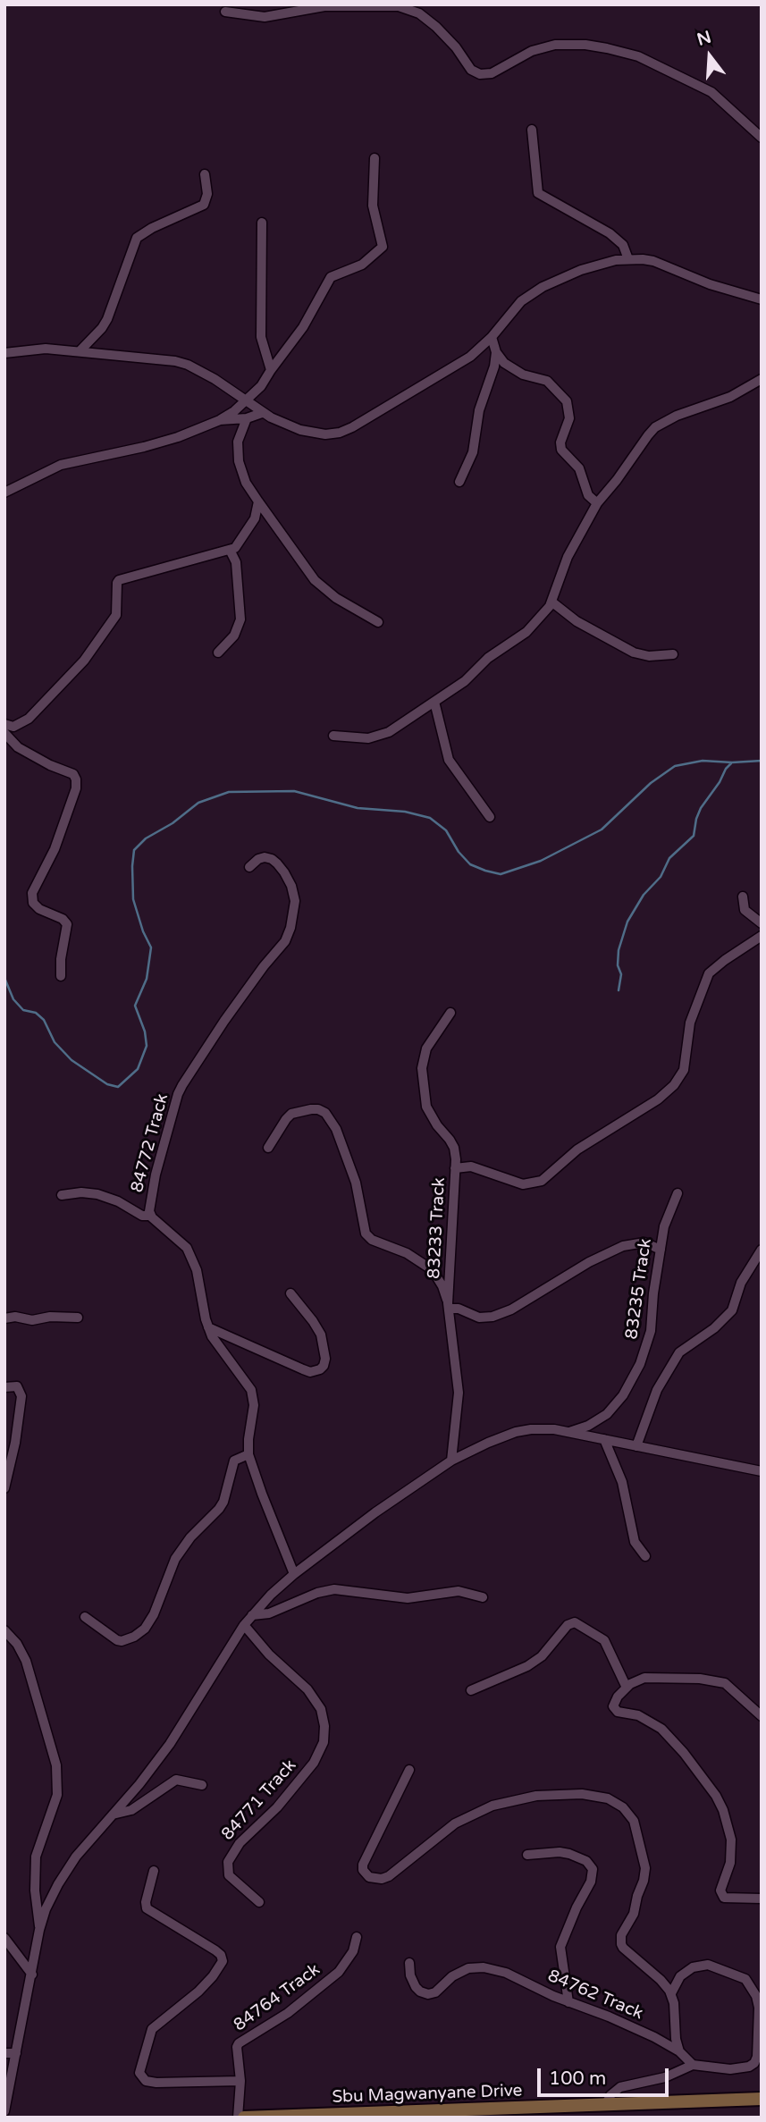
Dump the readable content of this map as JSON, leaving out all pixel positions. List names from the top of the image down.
{
  "streets": {
    "main road": ["Sbu Magwanyane Drive"],
    "street": [
      "84772 Track",
      "83233 Track",
      "83235 Track",
      "84771 Track",
      "84762 Track",
      "84764 Track"
    ]
  },
  "scale_bar": "100 m",
  "north": "top"
}
